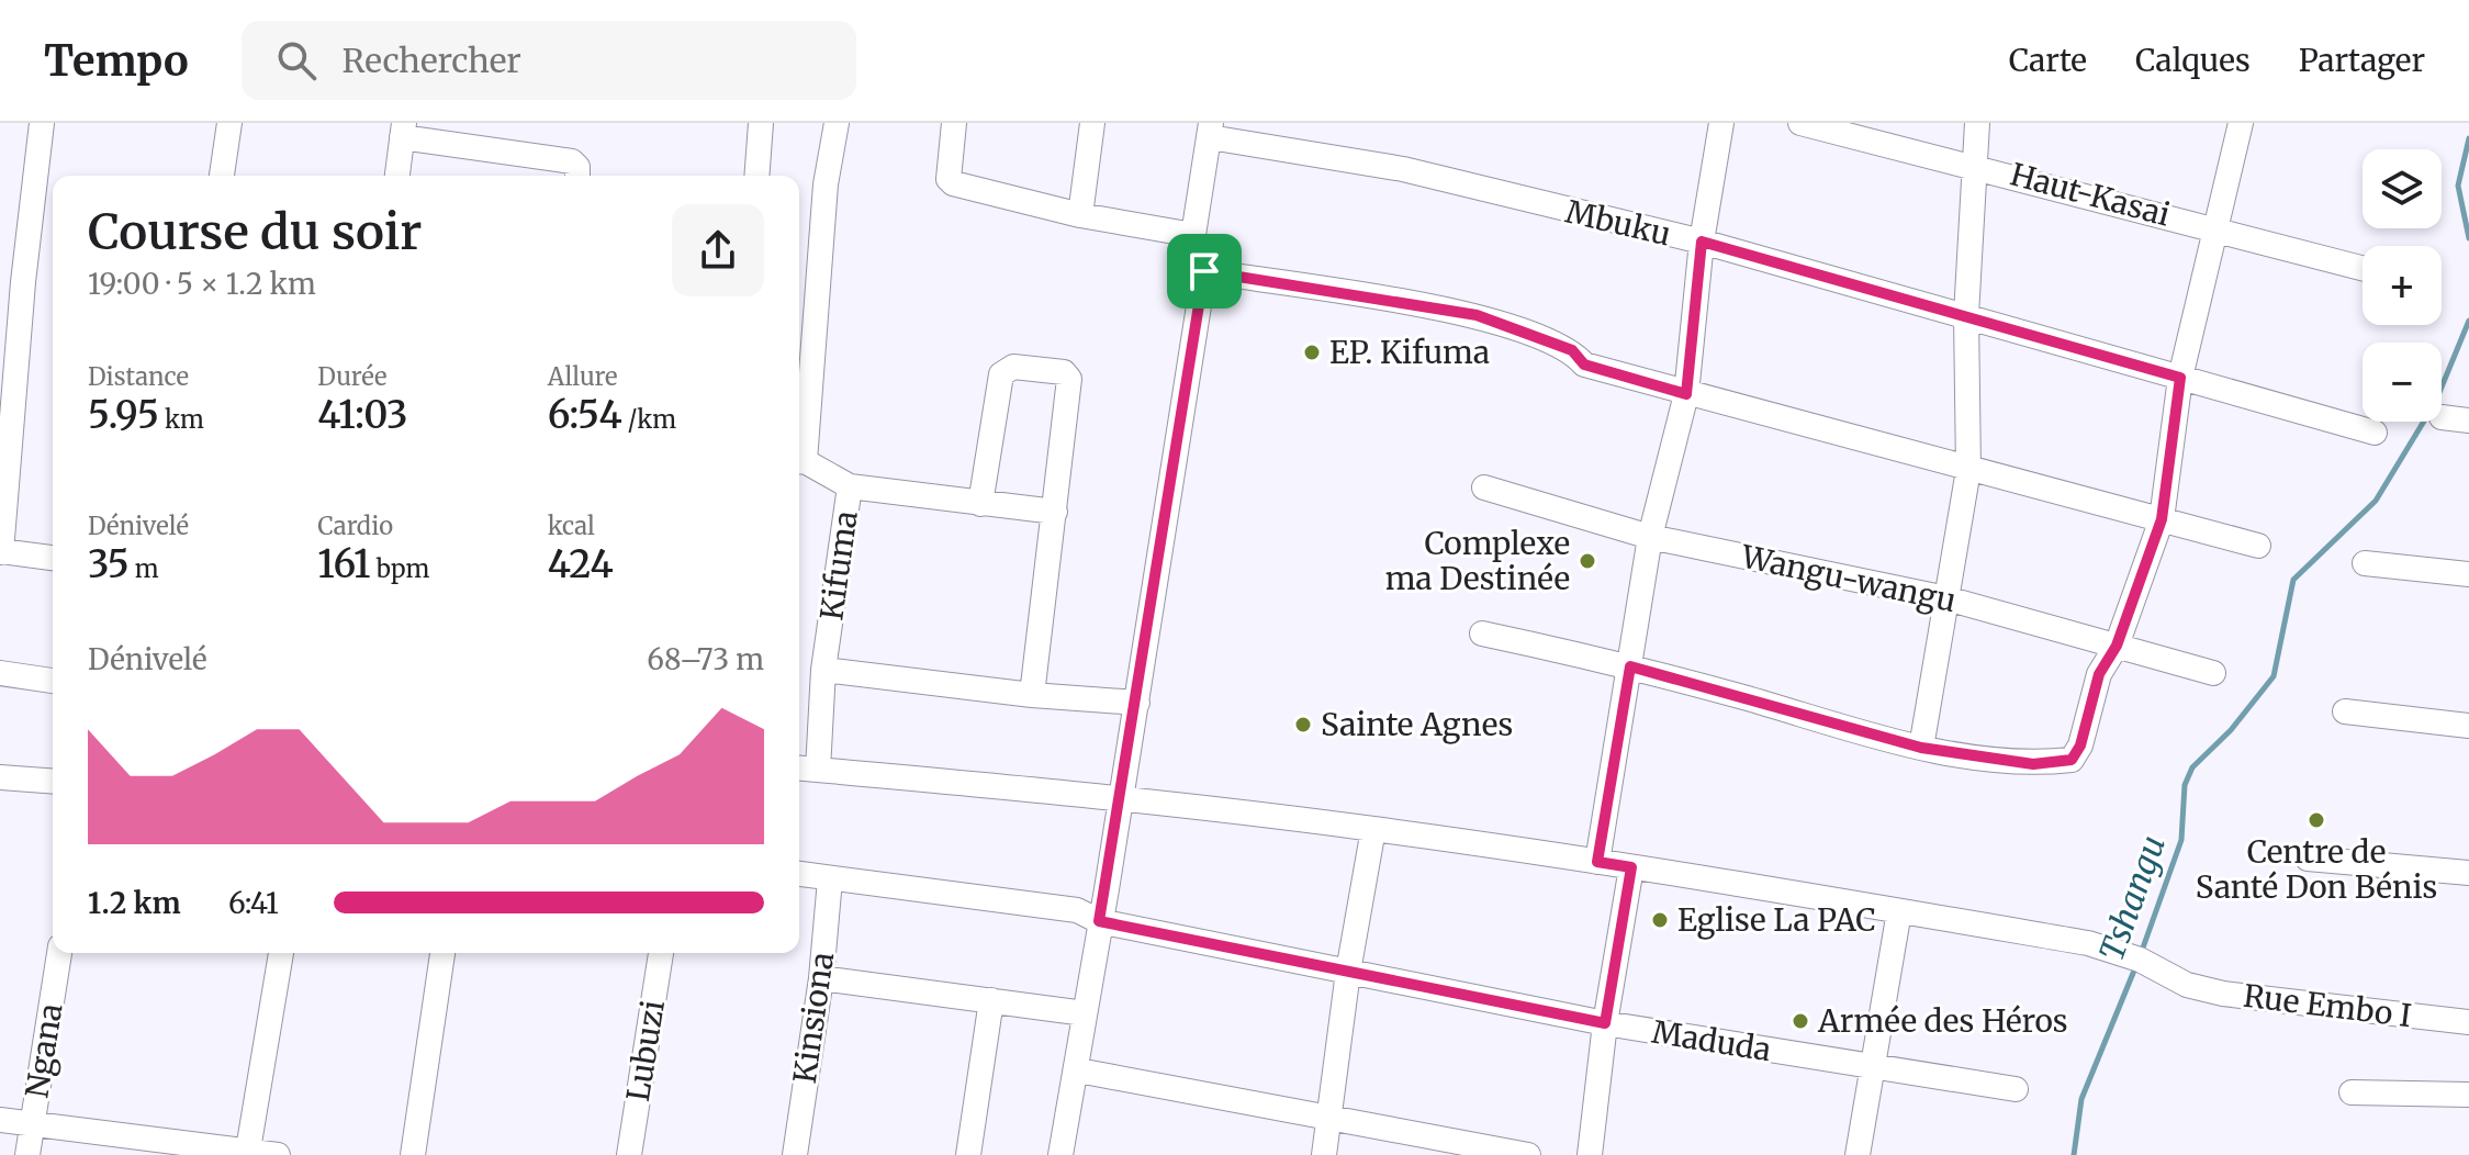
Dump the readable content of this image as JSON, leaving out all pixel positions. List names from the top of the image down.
{
  "streets": {
    "street": [
      "Haut-Kasai",
      "Mbuku",
      "Kifuma",
      "Wangu-wangu",
      "Rue Embo I",
      "Kinsiona",
      "Maduda",
      "Ngana",
      "Lubuzi"
    ]
  },
  "crossings": [
    ["Kifuma", "Rue Embo I"],
    ["Kinsiona", "Maduda"]
  ],
  "water": ["Tshangu"],
  "places": [
    "EP. Kifuma",
    "Complexe ma Destinée",
    "Sainte Agnes",
    "Centre de Santé Don Bénis",
    "Eglise La PAC",
    "Armée des Héros"
  ],
  "page": {
    "header": "Tempo",
    "search": "Rechercher",
    "nav": ["Carte", "Calques", "Partager"],
    "map_buttons": ["+", "−"],
    "heading": ["Course du soir", "19:00 · 5 × 1.2 km"],
    "stats": [
      ["Distance", "5.95 km"],
      ["Durée", "41:03"],
      ["Allure", "6:54 /km"],
      ["Dénivelé", "35 m"],
      ["Cardio", "161 bpm"],
      ["kcal", "424"]
    ],
    "chart": ["Dénivelé", "68–73 m"],
    "list": [
      {
        "name": "1.2 km",
        "note": "6:41"
      }
    ]
  }
}
